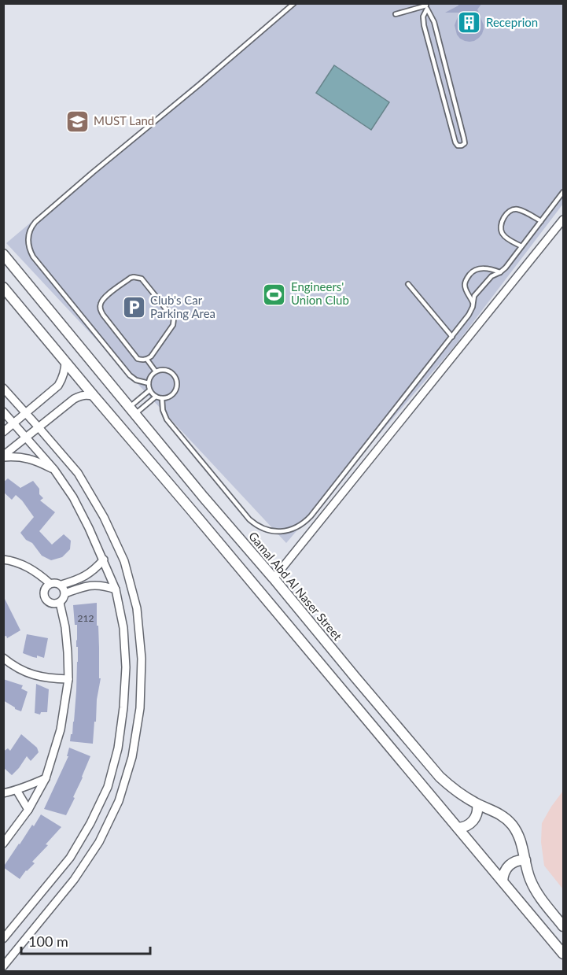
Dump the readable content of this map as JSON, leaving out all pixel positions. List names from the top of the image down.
{
  "streets": {
    "main road": ["Gamal Abd Al Naser Street"]
  },
  "places": {
    "building": ["Receprion"],
    "school or university": ["MUST Land"],
    "sports": ["Engineers' Union Club"],
    "parking": ["Club's Car Parking Area"]
  },
  "house_numbers": ["212"],
  "scale_bar": "100 m"
}
